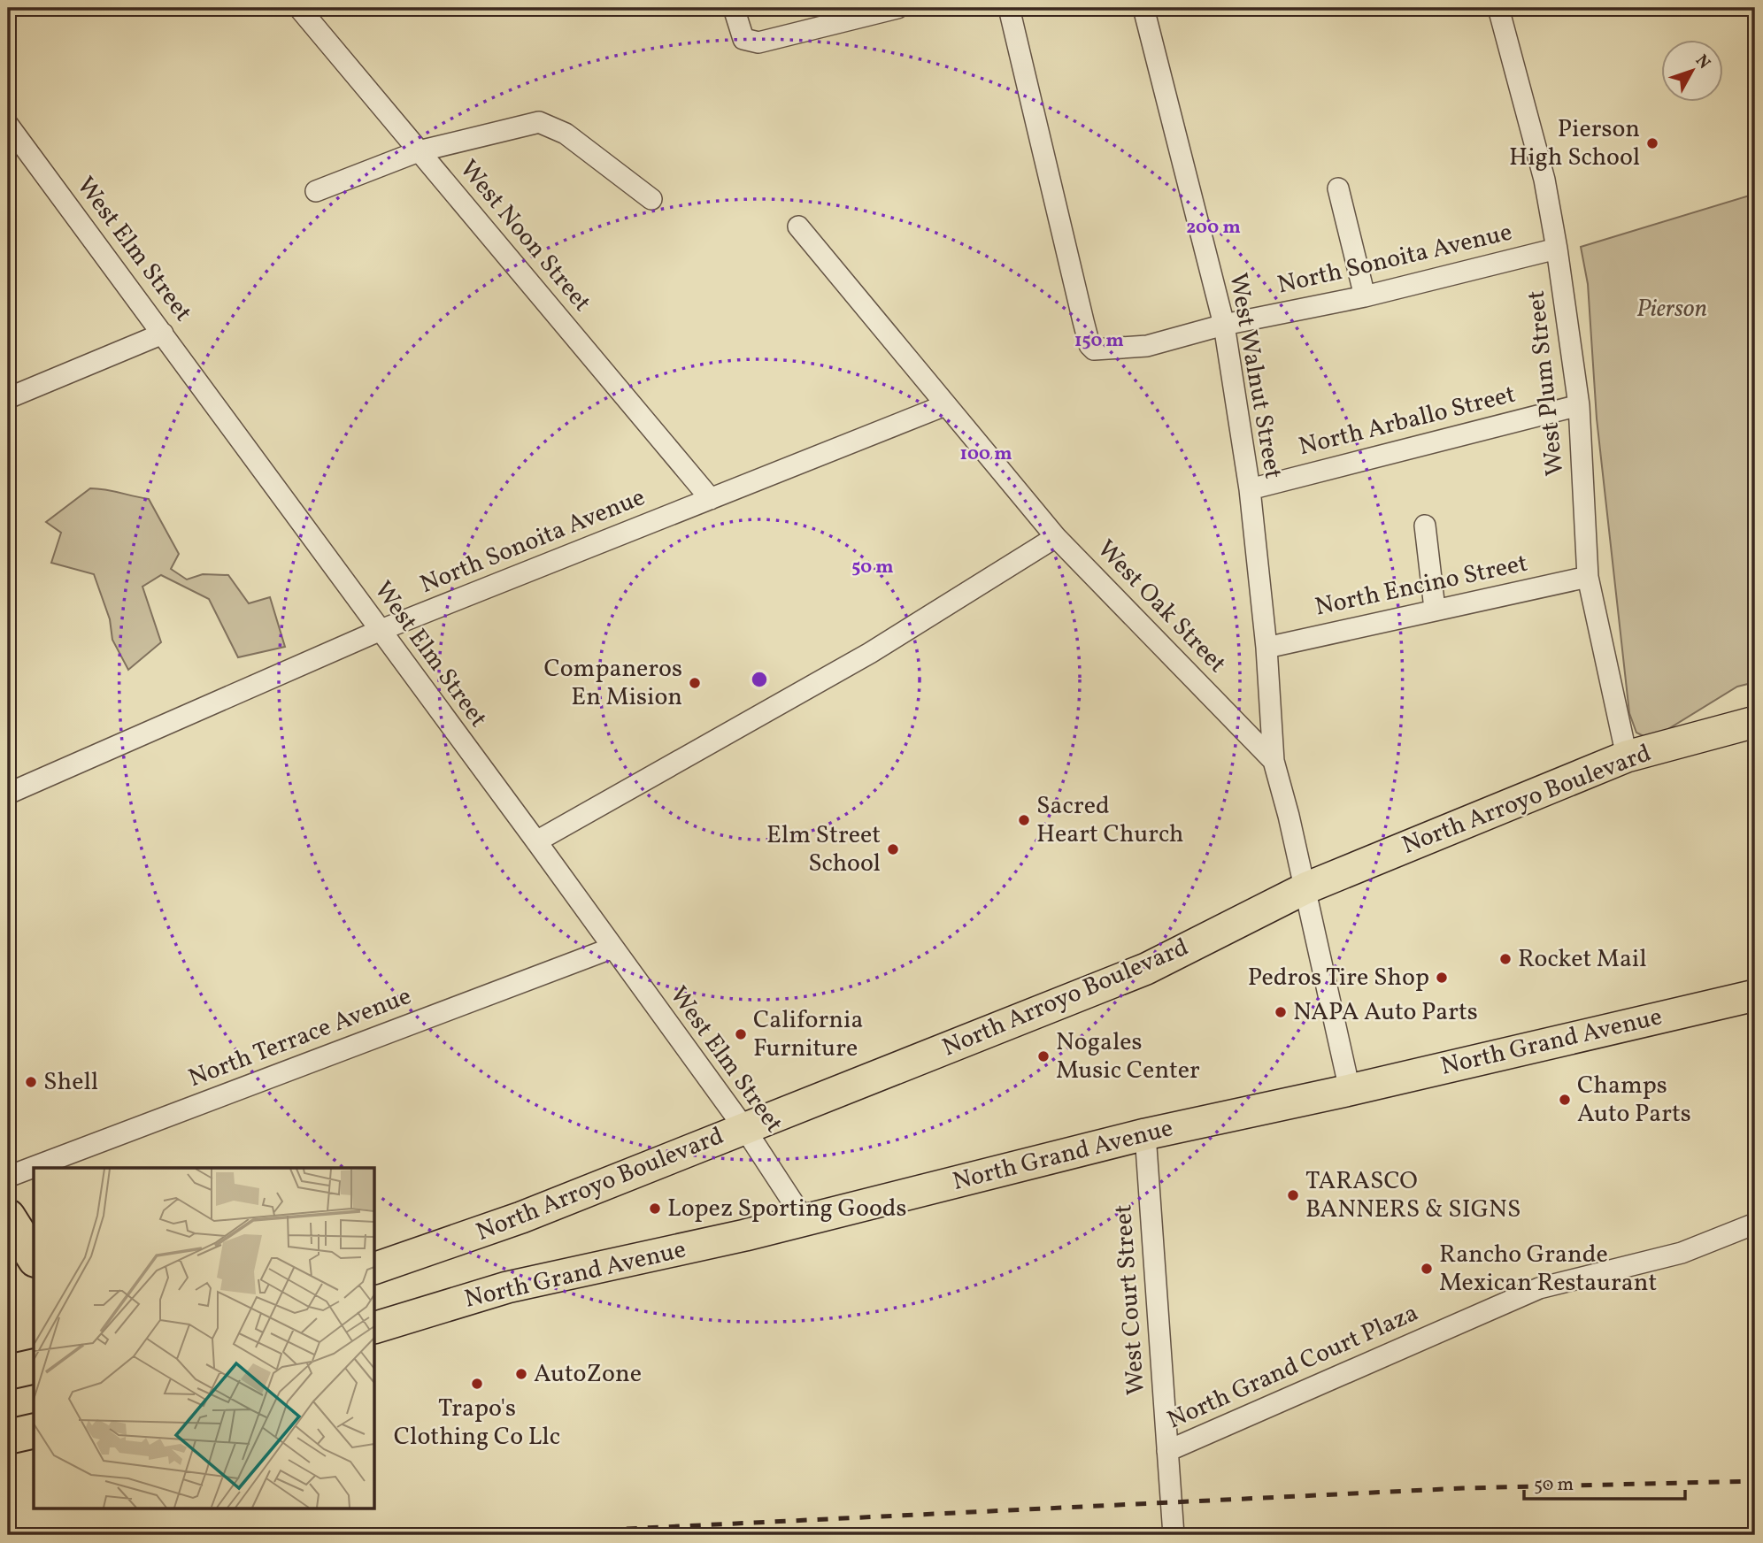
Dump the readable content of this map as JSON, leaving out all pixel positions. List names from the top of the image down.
{
  "streets": {
    "main road": ["North Arroyo Boulevard", "North Grand Avenue"],
    "street": [
      "West Noon Street",
      "West Elm Street",
      "North Sonoita Avenue",
      "West Walnut Street",
      "West Plum Street",
      "North Arballo Street",
      "North Encino Street",
      "West Oak Street",
      "North Terrace Avenue",
      "West Court Street",
      "North Grand Court Plaza"
    ]
  },
  "crossings": [
    ["West Noon Street", "North Sonoita Avenue"],
    ["West Elm Street", "North Sonoita Avenue"],
    ["West Elm Street", "North Arroyo Boulevard"],
    ["West Elm Street", "North Terrace Avenue"],
    ["West Elm Street", "North Grand Avenue"],
    ["North Sonoita Avenue", "West Walnut Street"],
    ["North Sonoita Avenue", "West Plum Street"],
    ["North Sonoita Avenue", "West Oak Street"],
    ["West Walnut Street", "North Arballo Street"],
    ["West Walnut Street", "North Encino Street"],
    ["West Walnut Street", "West Oak Street"],
    ["West Plum Street", "North Arballo Street"],
    ["West Plum Street", "North Encino Street"],
    ["West Plum Street", "North Arroyo Boulevard"],
    ["North Grand Avenue", "West Court Street"],
    ["West Court Street", "North Grand Court Plaza"]
  ],
  "parks": ["Pierson"],
  "places": [
    "Pierson High School",
    "Companeros En Mision",
    "Sacred Heart Church",
    "Elm Street School",
    "Rocket Mail",
    "Pedros Tire Shop",
    "NAPA Auto Parts",
    "California Furniture",
    "Nogales Music Center",
    "Shell",
    "Champs Auto Parts",
    "TARASCO BANNERS & SIGNS",
    "Lopez Sporting Goods",
    "Rancho Grande Mexican Restaurant",
    "AutoZone",
    "Trapo's Clothing Co Llc"
  ],
  "scale_bar": "50 m",
  "north": "top right",
  "rings": [
    "200 m",
    "150 m",
    "100 m",
    "50 m"
  ]
}
